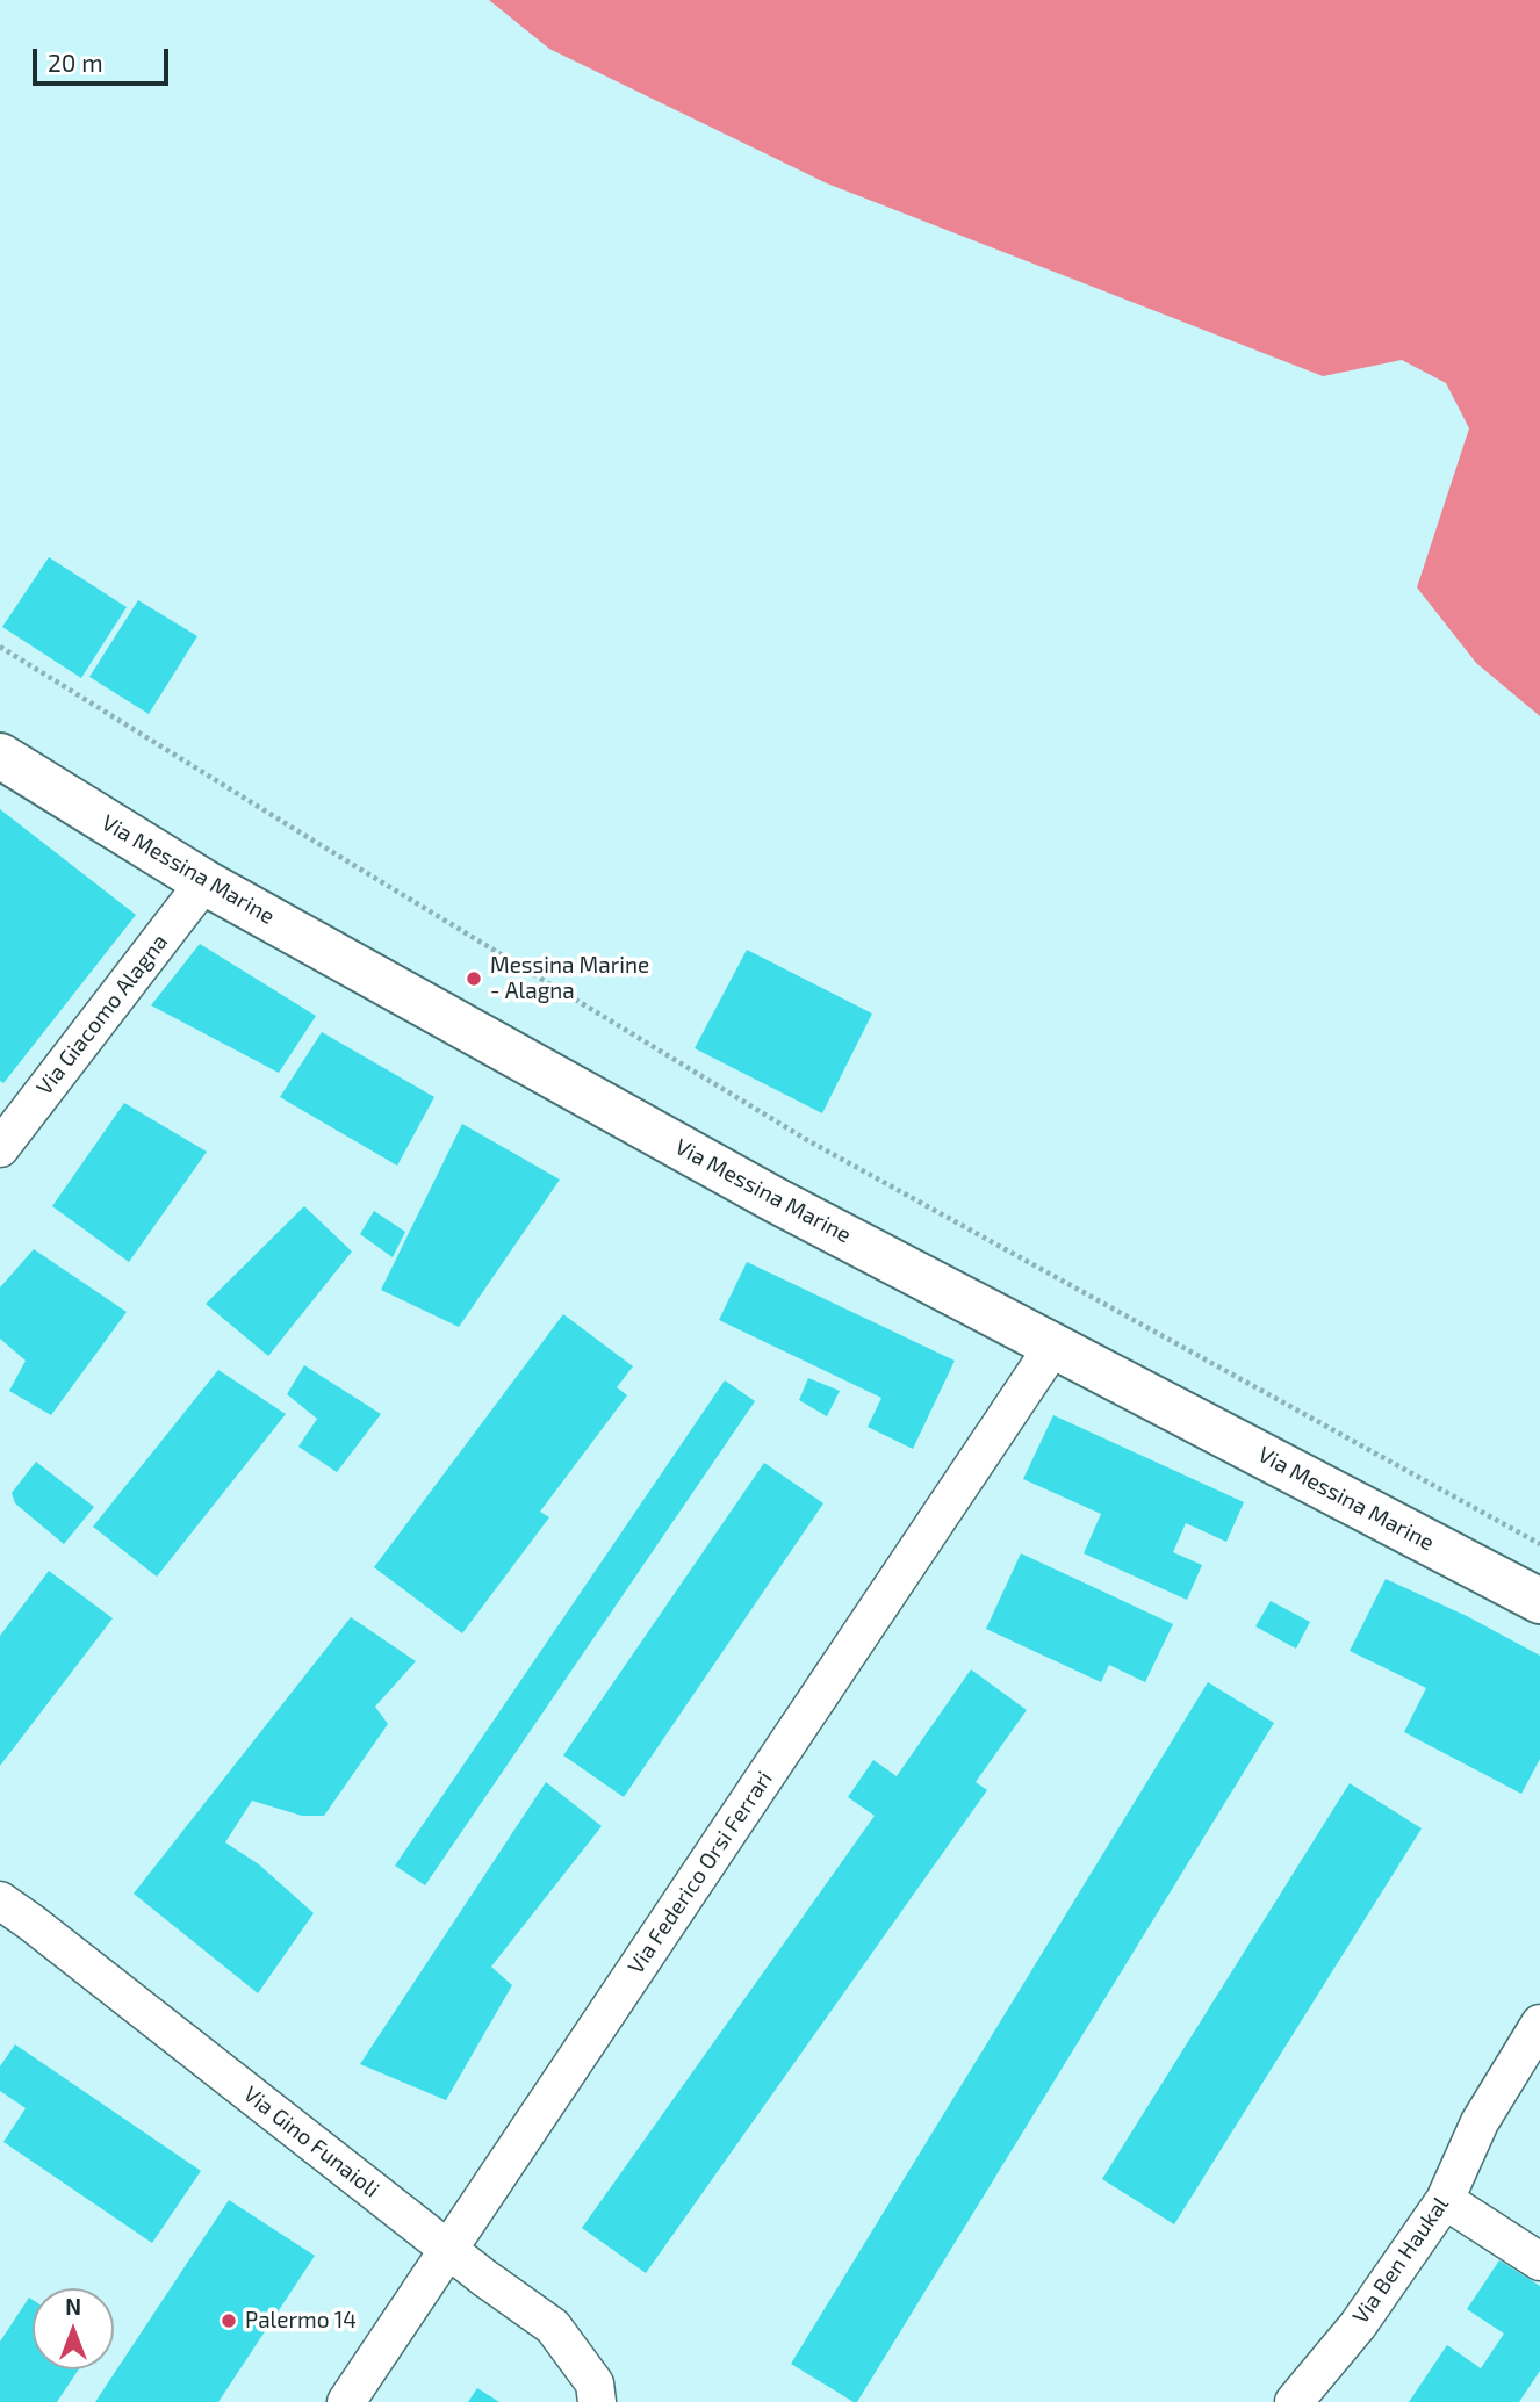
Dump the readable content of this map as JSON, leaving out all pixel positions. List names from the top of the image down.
{
  "streets": {
    "main road": ["Via Messina Marine"],
    "street": [
      "Via Giacomo Alagna",
      "Via Federico Orsi Ferrari",
      "Via Gino Funaioli",
      "Via Ben Haukal"
    ]
  },
  "crossings": [
    ["Via Messina Marine", "Via Giacomo Alagna"],
    ["Via Messina Marine", "Via Federico Orsi Ferrari"],
    ["Via Federico Orsi Ferrari", "Via Gino Funaioli"]
  ],
  "places": ["Messina Marine - Alagna", "Palermo 14"],
  "scale_bar": "20 m",
  "north": "top"
}
